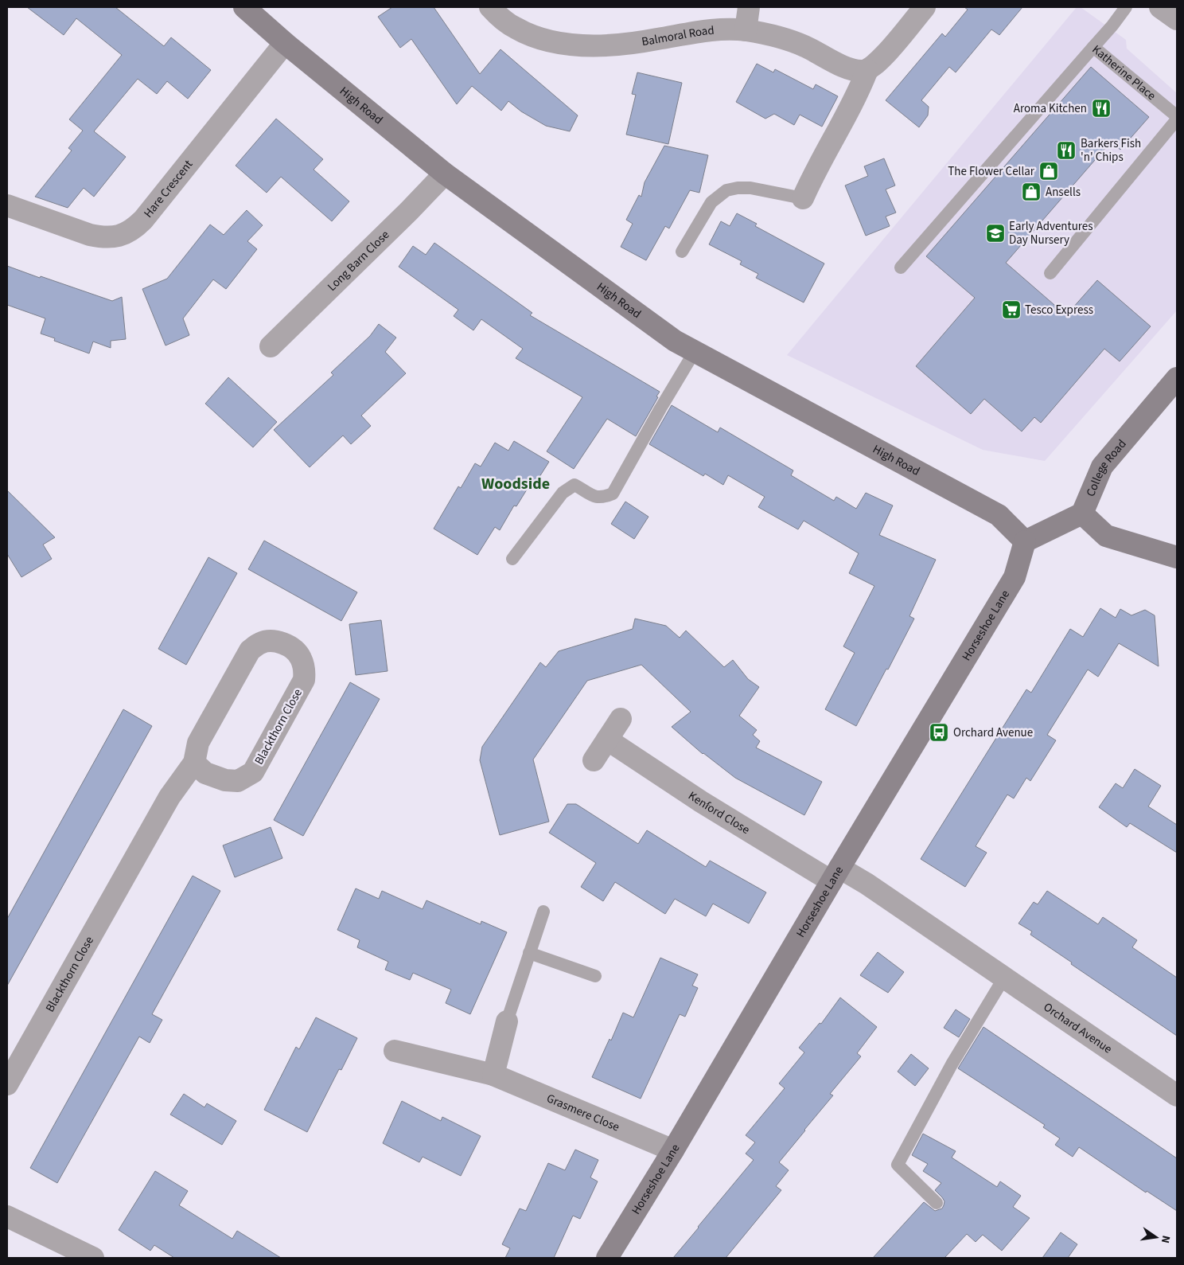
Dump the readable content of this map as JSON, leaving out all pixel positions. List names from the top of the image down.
{
  "streets": {
    "street": [
      "Balmoral Road",
      "High Road",
      "Hare Crescent",
      "Long Barn Close",
      "College Road",
      "Horseshoe Lane",
      "Blackthorn Close",
      "Kenford Close",
      "Orchard Avenue",
      "Grasmere Close"
    ],
    "lane": ["Katherine Place"]
  },
  "crossings": [
    ["High Road", "Hare Crescent"],
    ["High Road", "Long Barn Close"],
    ["High Road", "Horseshoe Lane"],
    ["Horseshoe Lane", "Kenford Close"],
    ["Horseshoe Lane", "Orchard Avenue"],
    ["Horseshoe Lane", "Grasmere Close"],
    ["Kenford Close", "Orchard Avenue"]
  ],
  "districts": ["Woodside"],
  "places": {
    "restaurant": ["Aroma Kitchen", "Barkers Fish 'n' Chips"],
    "shop": ["The Flower Cellar", "Ansells"],
    "school or university": ["Early Adventures Day Nursery"],
    "supermarket": ["Tesco Express"],
    "bus stop": ["Orchard Avenue"]
  },
  "north": "right"
}
